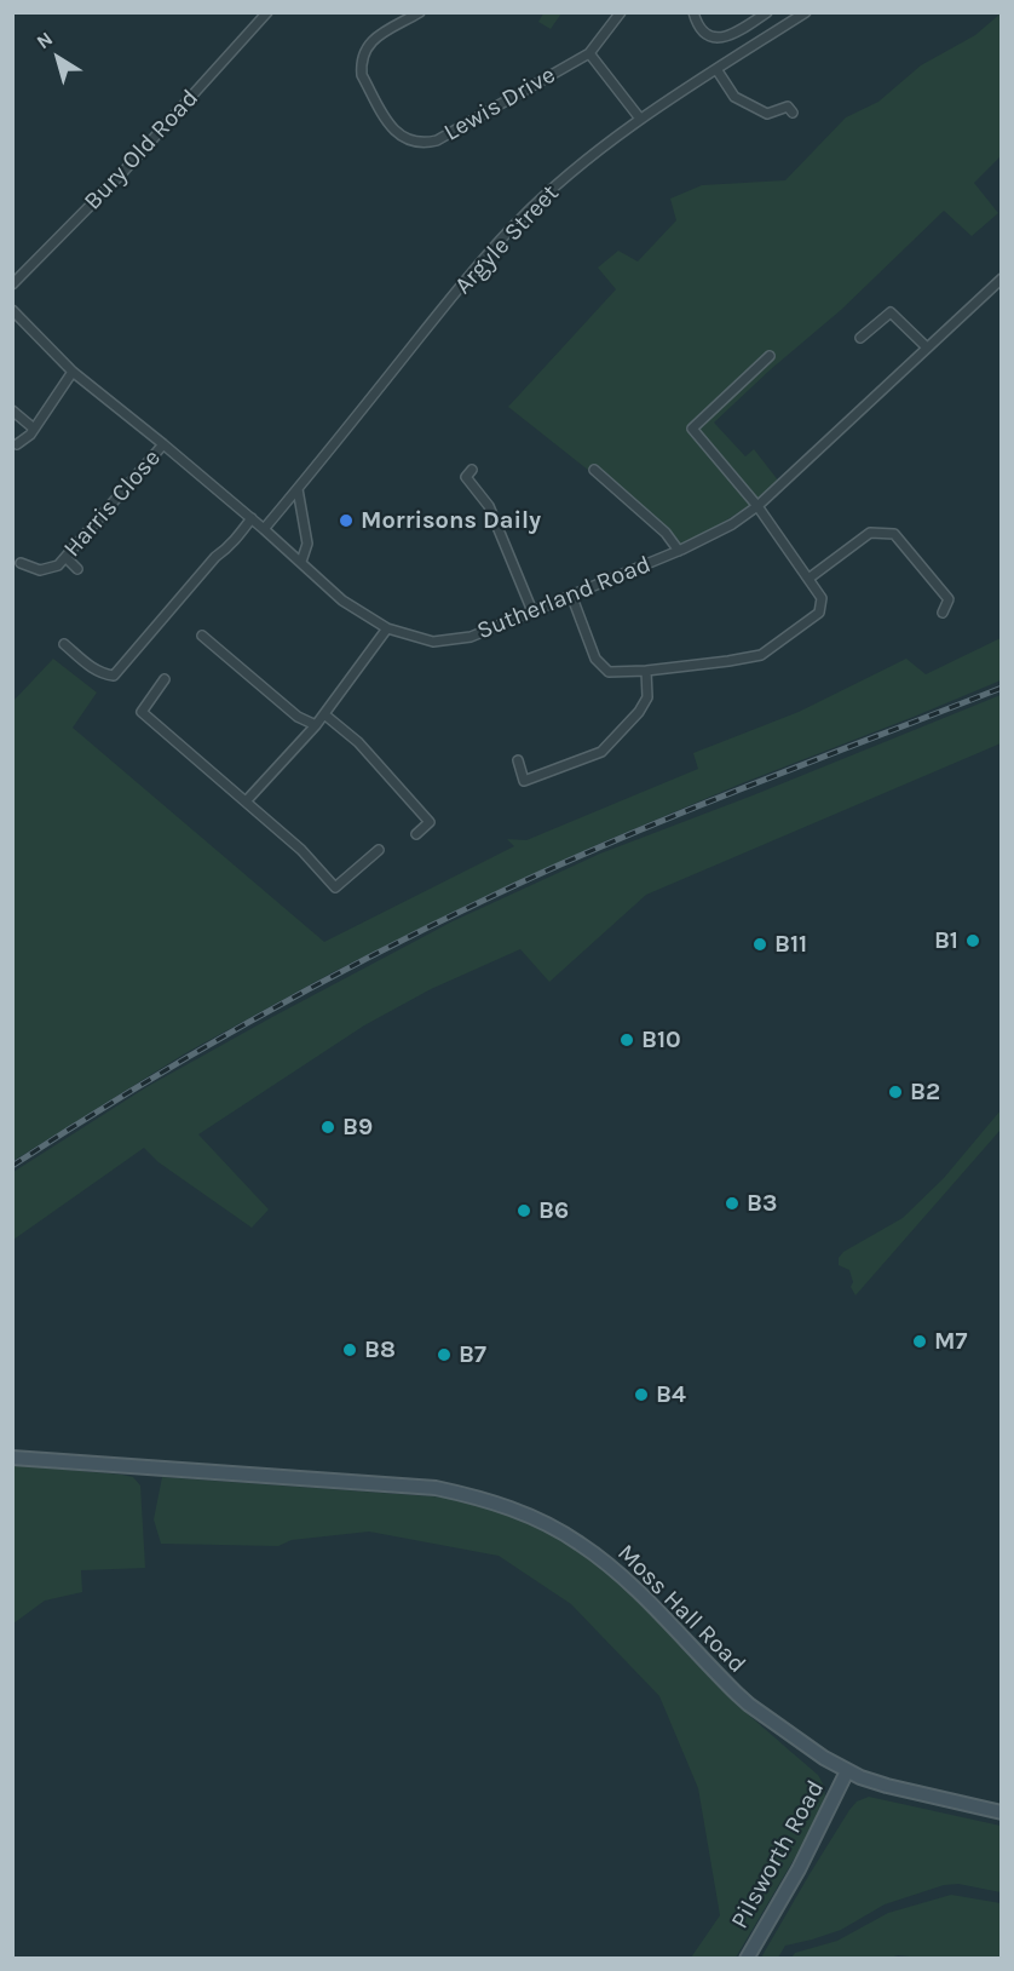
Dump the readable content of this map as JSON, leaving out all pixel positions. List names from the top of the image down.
{
  "streets": {
    "street": [
      "Lewis Drive",
      "Bury Old Road",
      "Argyle Street",
      "Harris Close",
      "Sutherland Road",
      "Moss Hall Road",
      "Pilsworth Road"
    ]
  },
  "crossings": [
    ["Argyle Street", "Sutherland Road"],
    ["Harris Close", "Sutherland Road"],
    ["Moss Hall Road", "Pilsworth Road"]
  ],
  "places": [
    "Morrisons Daily",
    "B1",
    "B11",
    "B10",
    "B2",
    "B9",
    "B3",
    "B6",
    "M7",
    "B8",
    "B7",
    "B4"
  ],
  "north": "top left"
}
